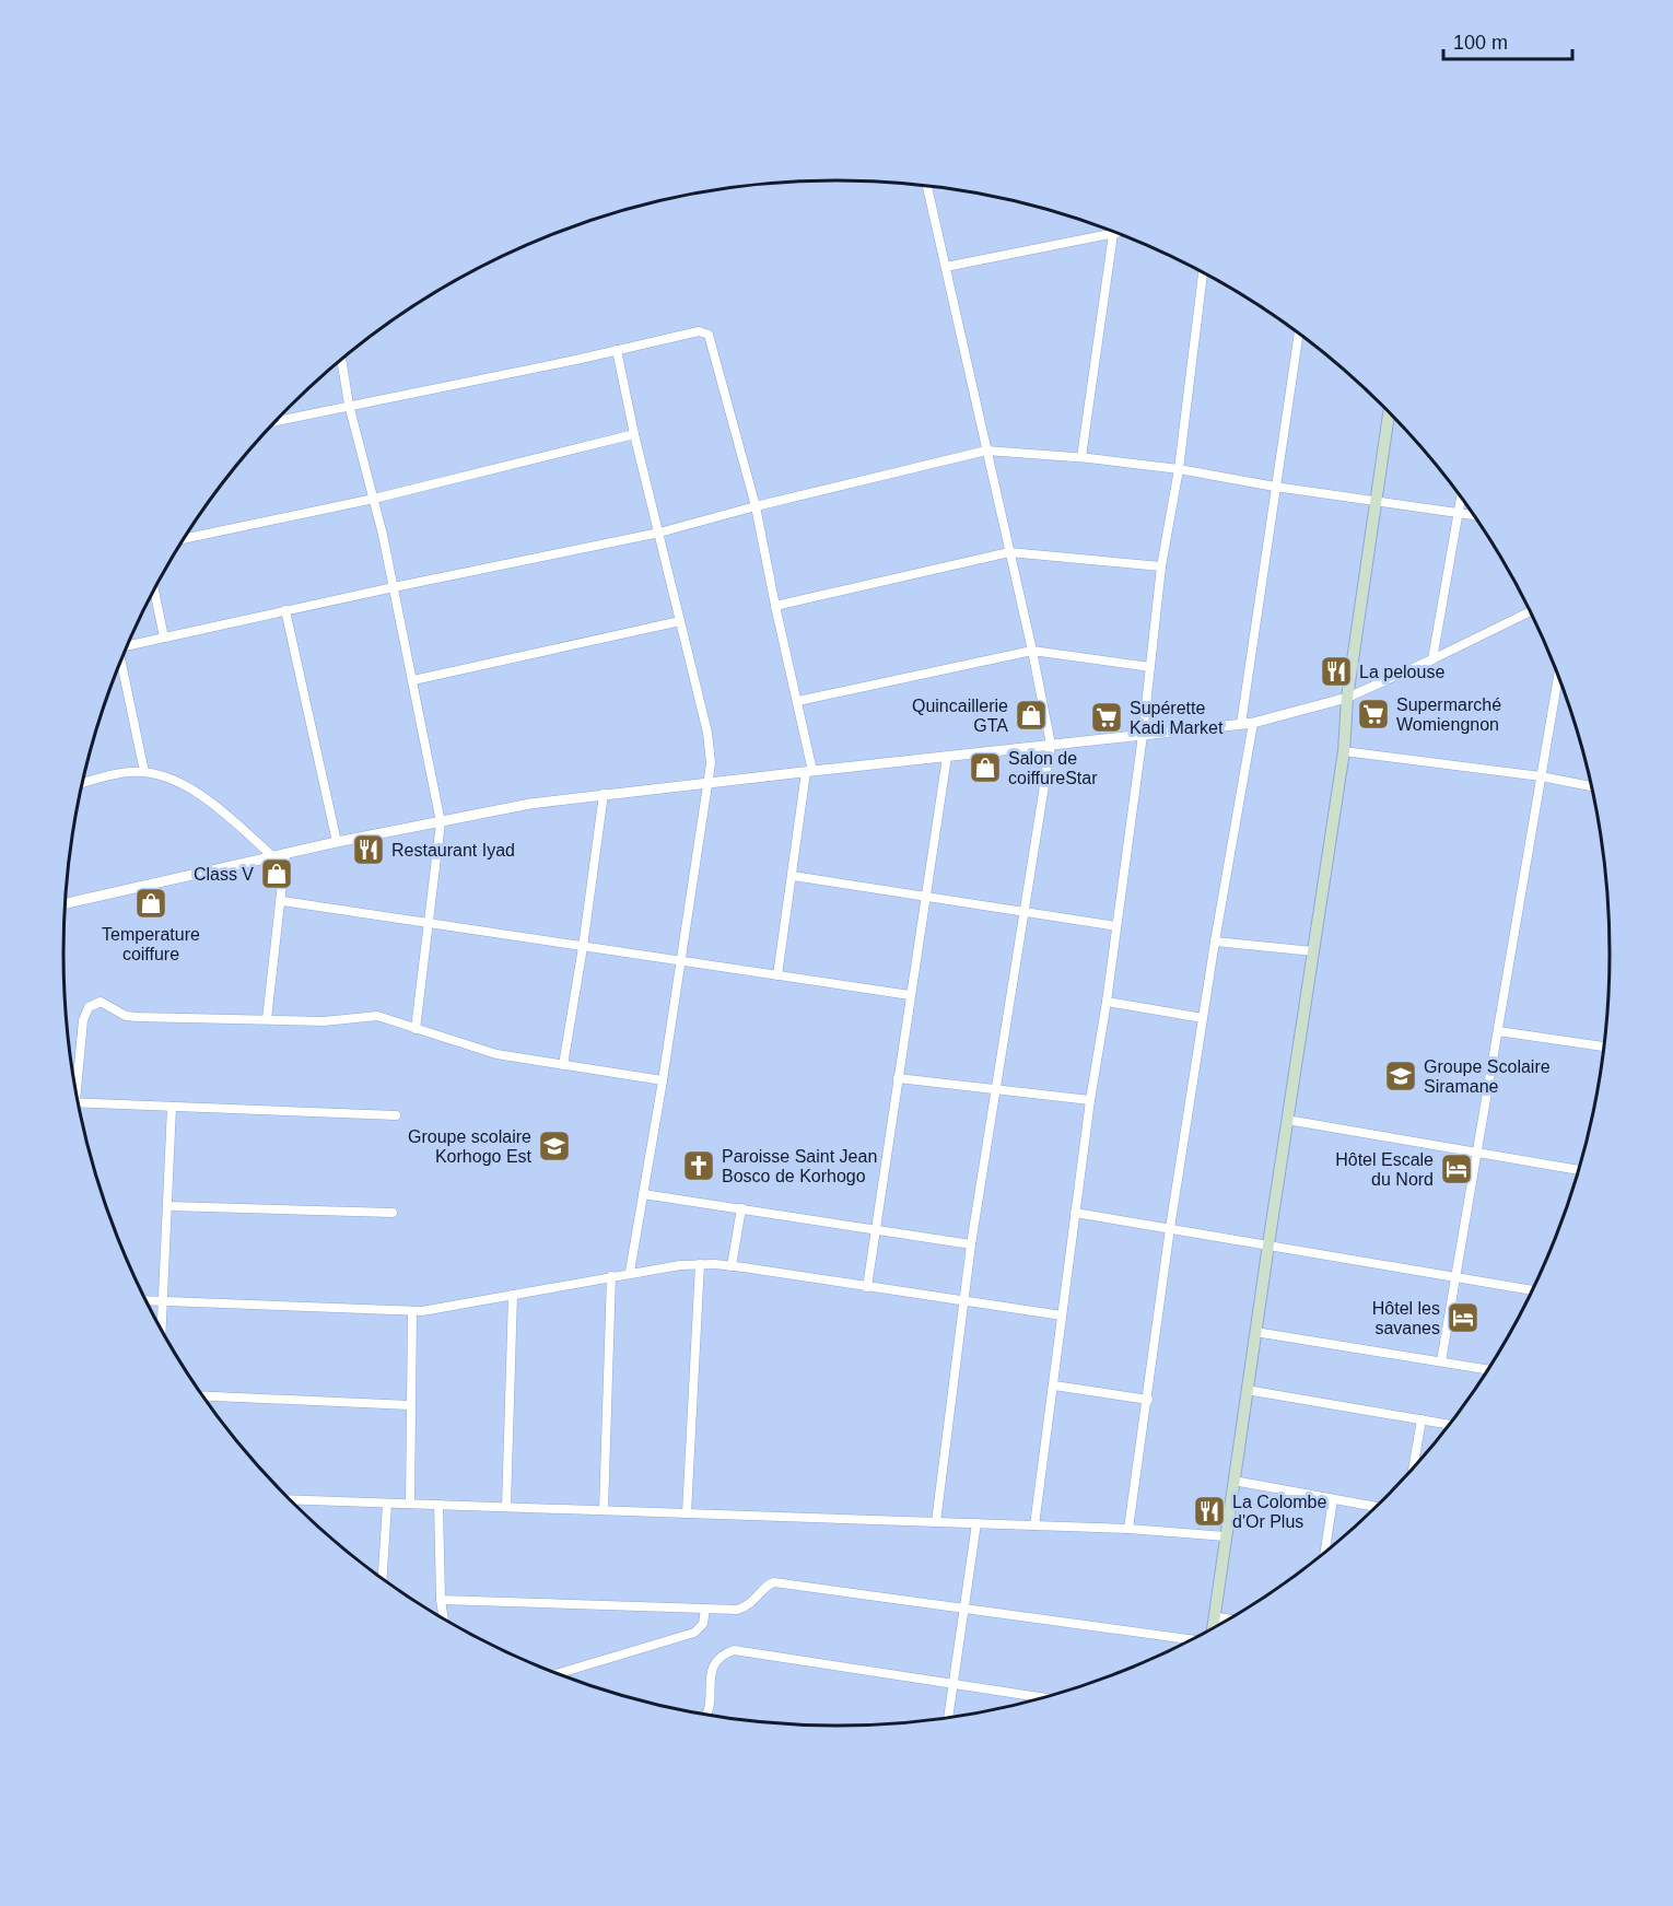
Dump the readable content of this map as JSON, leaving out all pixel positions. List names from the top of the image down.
{
  "places": {
    "restaurant": ["La pelouse", "Restaurant Iyad", "La Colombe d'Or Plus"],
    "supermarket": ["Supermarché Womiengnon", "Supérette Kadi Market"],
    "shop": [
      "Quincaillerie GTA",
      "Salon de coiffureStar",
      "Class V",
      "Temperature coiffure"
    ],
    "school or university": ["Groupe Scolaire Siramane", "Groupe scolaire Korhogo Est"],
    "church": ["Paroisse Saint Jean Bosco de Korhogo"],
    "hotel": ["Hôtel Escale du Nord", "Hôtel les savanes"]
  },
  "scale_bar": "100 m"
}
